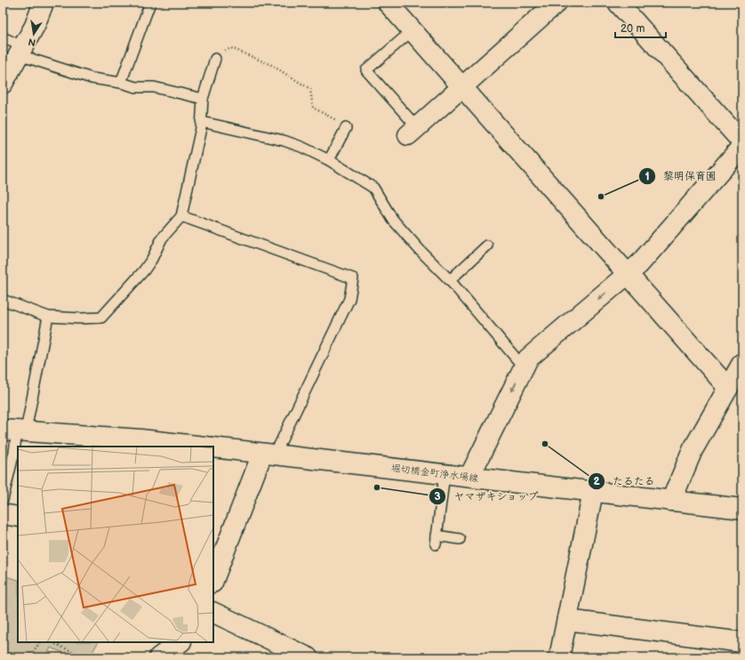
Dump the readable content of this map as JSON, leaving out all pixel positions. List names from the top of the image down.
{
  "streets": {
    "street": ["堀切橋金町浄水場線"]
  },
  "places": ["黎明保育園", "たるたる", "ヤマザキショップ"],
  "scale_bar": "20 m",
  "north": "bottom"
}
